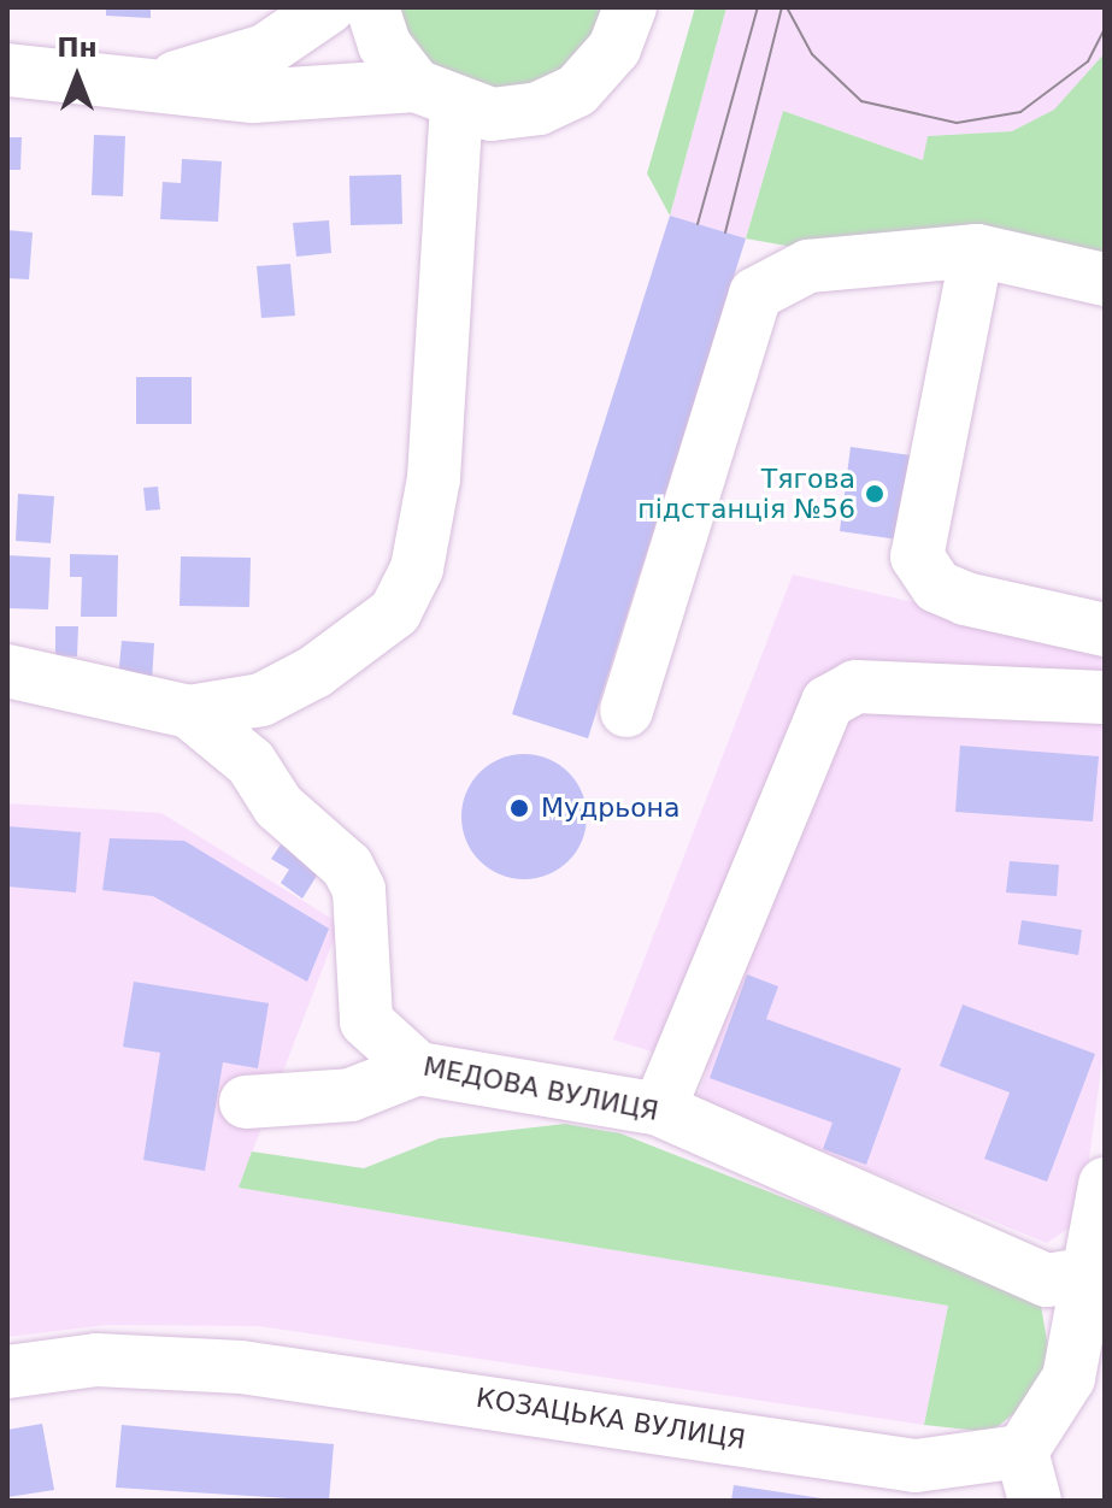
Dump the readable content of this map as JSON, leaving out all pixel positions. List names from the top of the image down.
{
  "streets": {
    "street": ["МЕДОВА ВУЛИЦЯ", "КОЗАЦЬКА ВУЛИЦЯ"]
  },
  "crossings": [
    ["МЕДОВА ВУЛИЦЯ", "КОЗАЦЬКА ВУЛИЦЯ"]
  ],
  "places": ["Тягова підстанція №56", "Мудрьона"],
  "north": "top"
}
